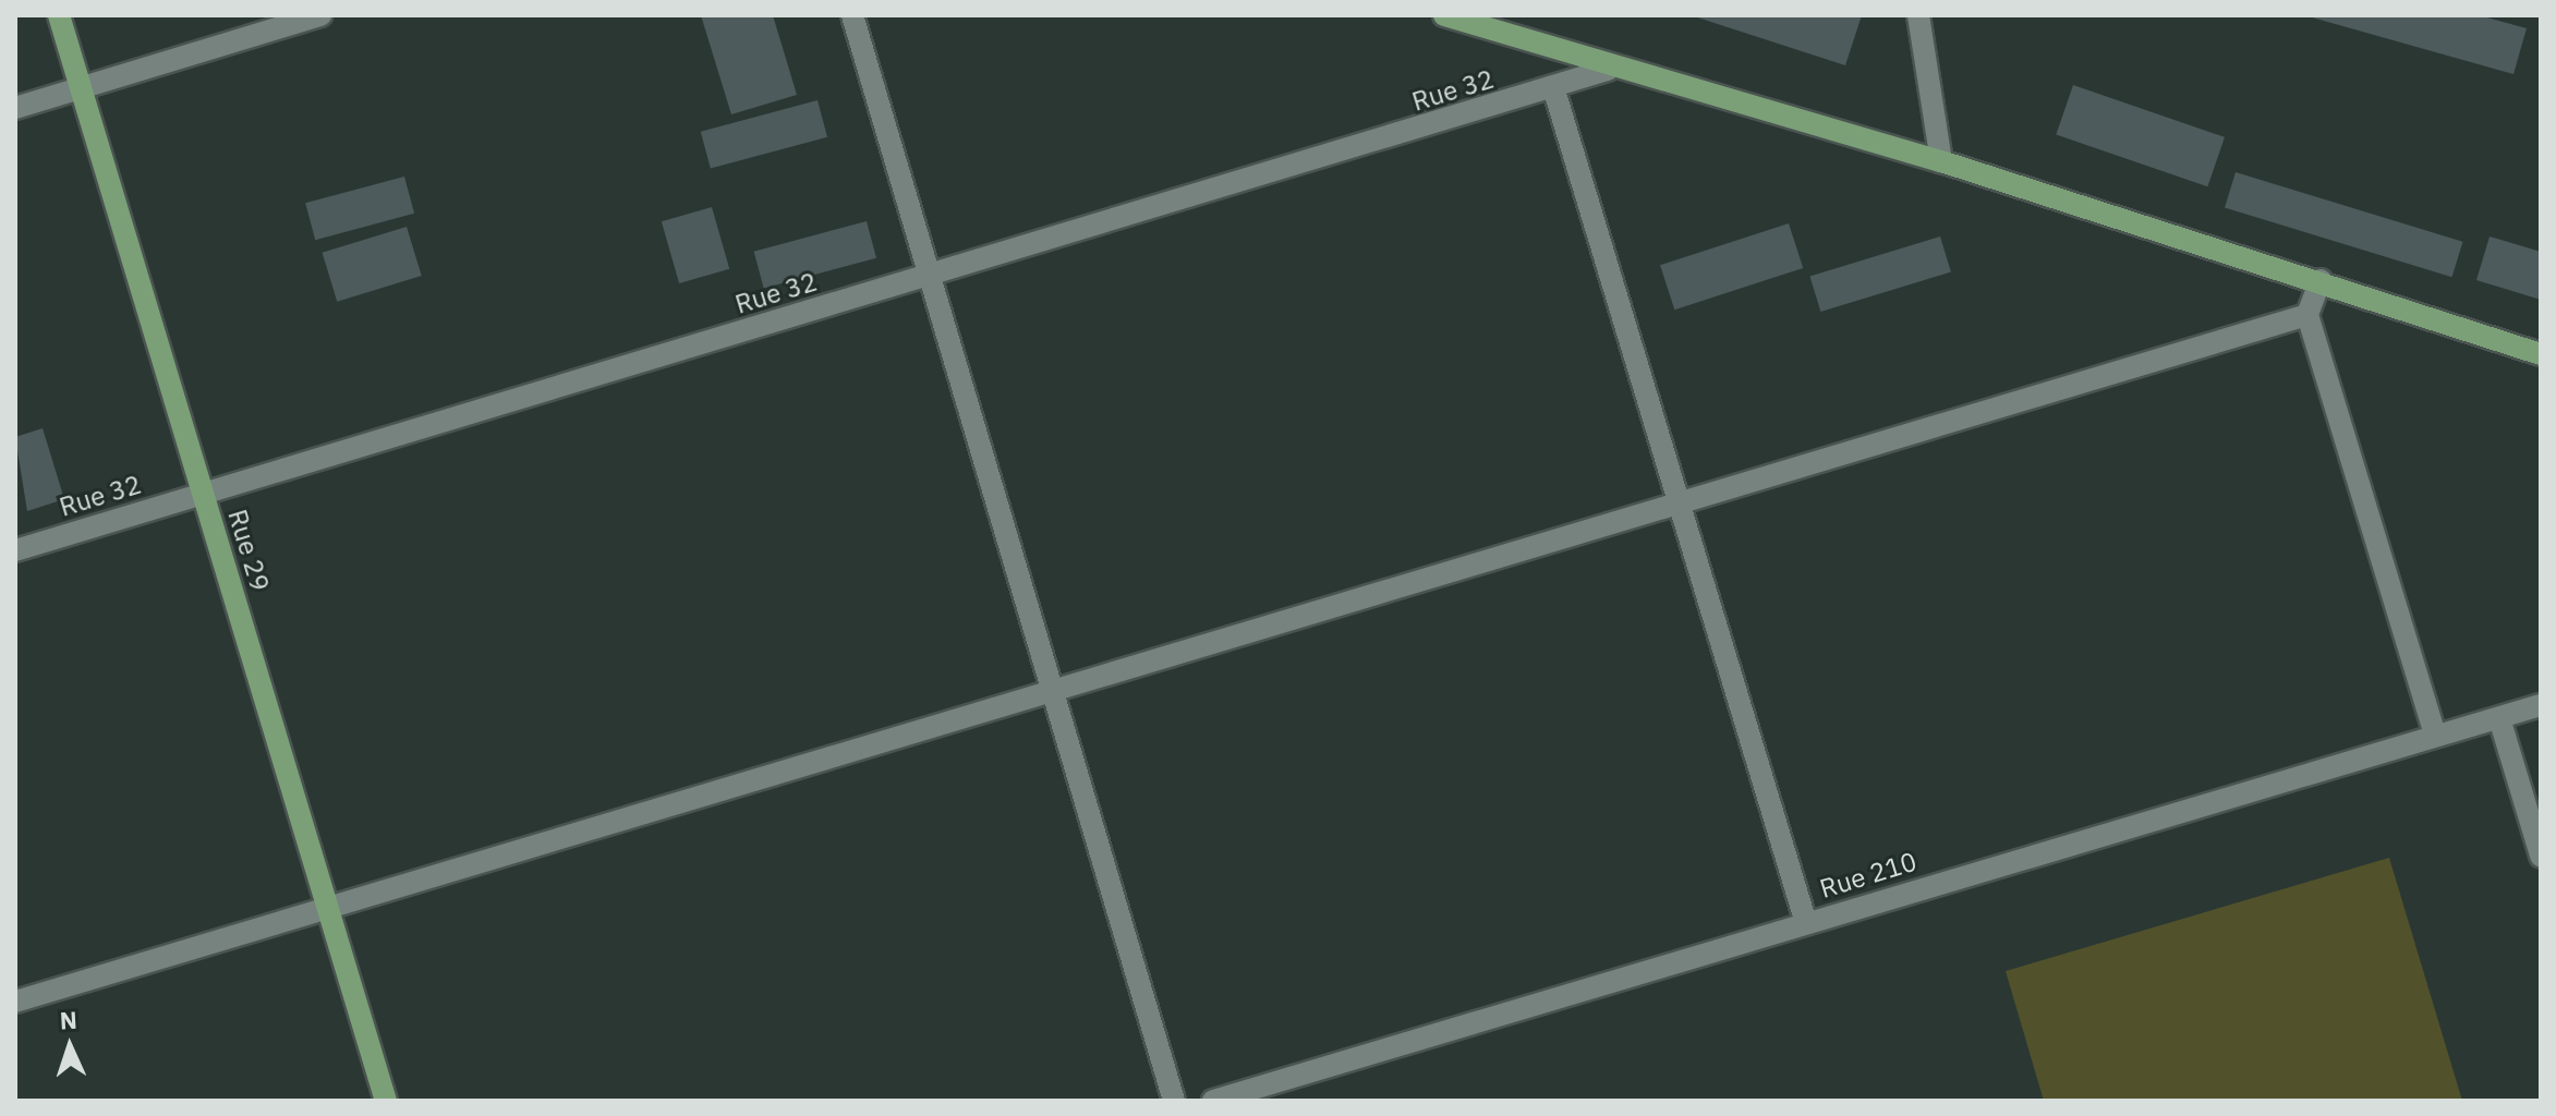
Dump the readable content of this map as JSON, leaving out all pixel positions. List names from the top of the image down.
{
  "streets": {
    "main road": ["Rue 29"],
    "street": ["Rue 32", "Rue 210"]
  },
  "crossings": [
    ["Rue 32", "Rue 29"]
  ],
  "north": "top"
}
